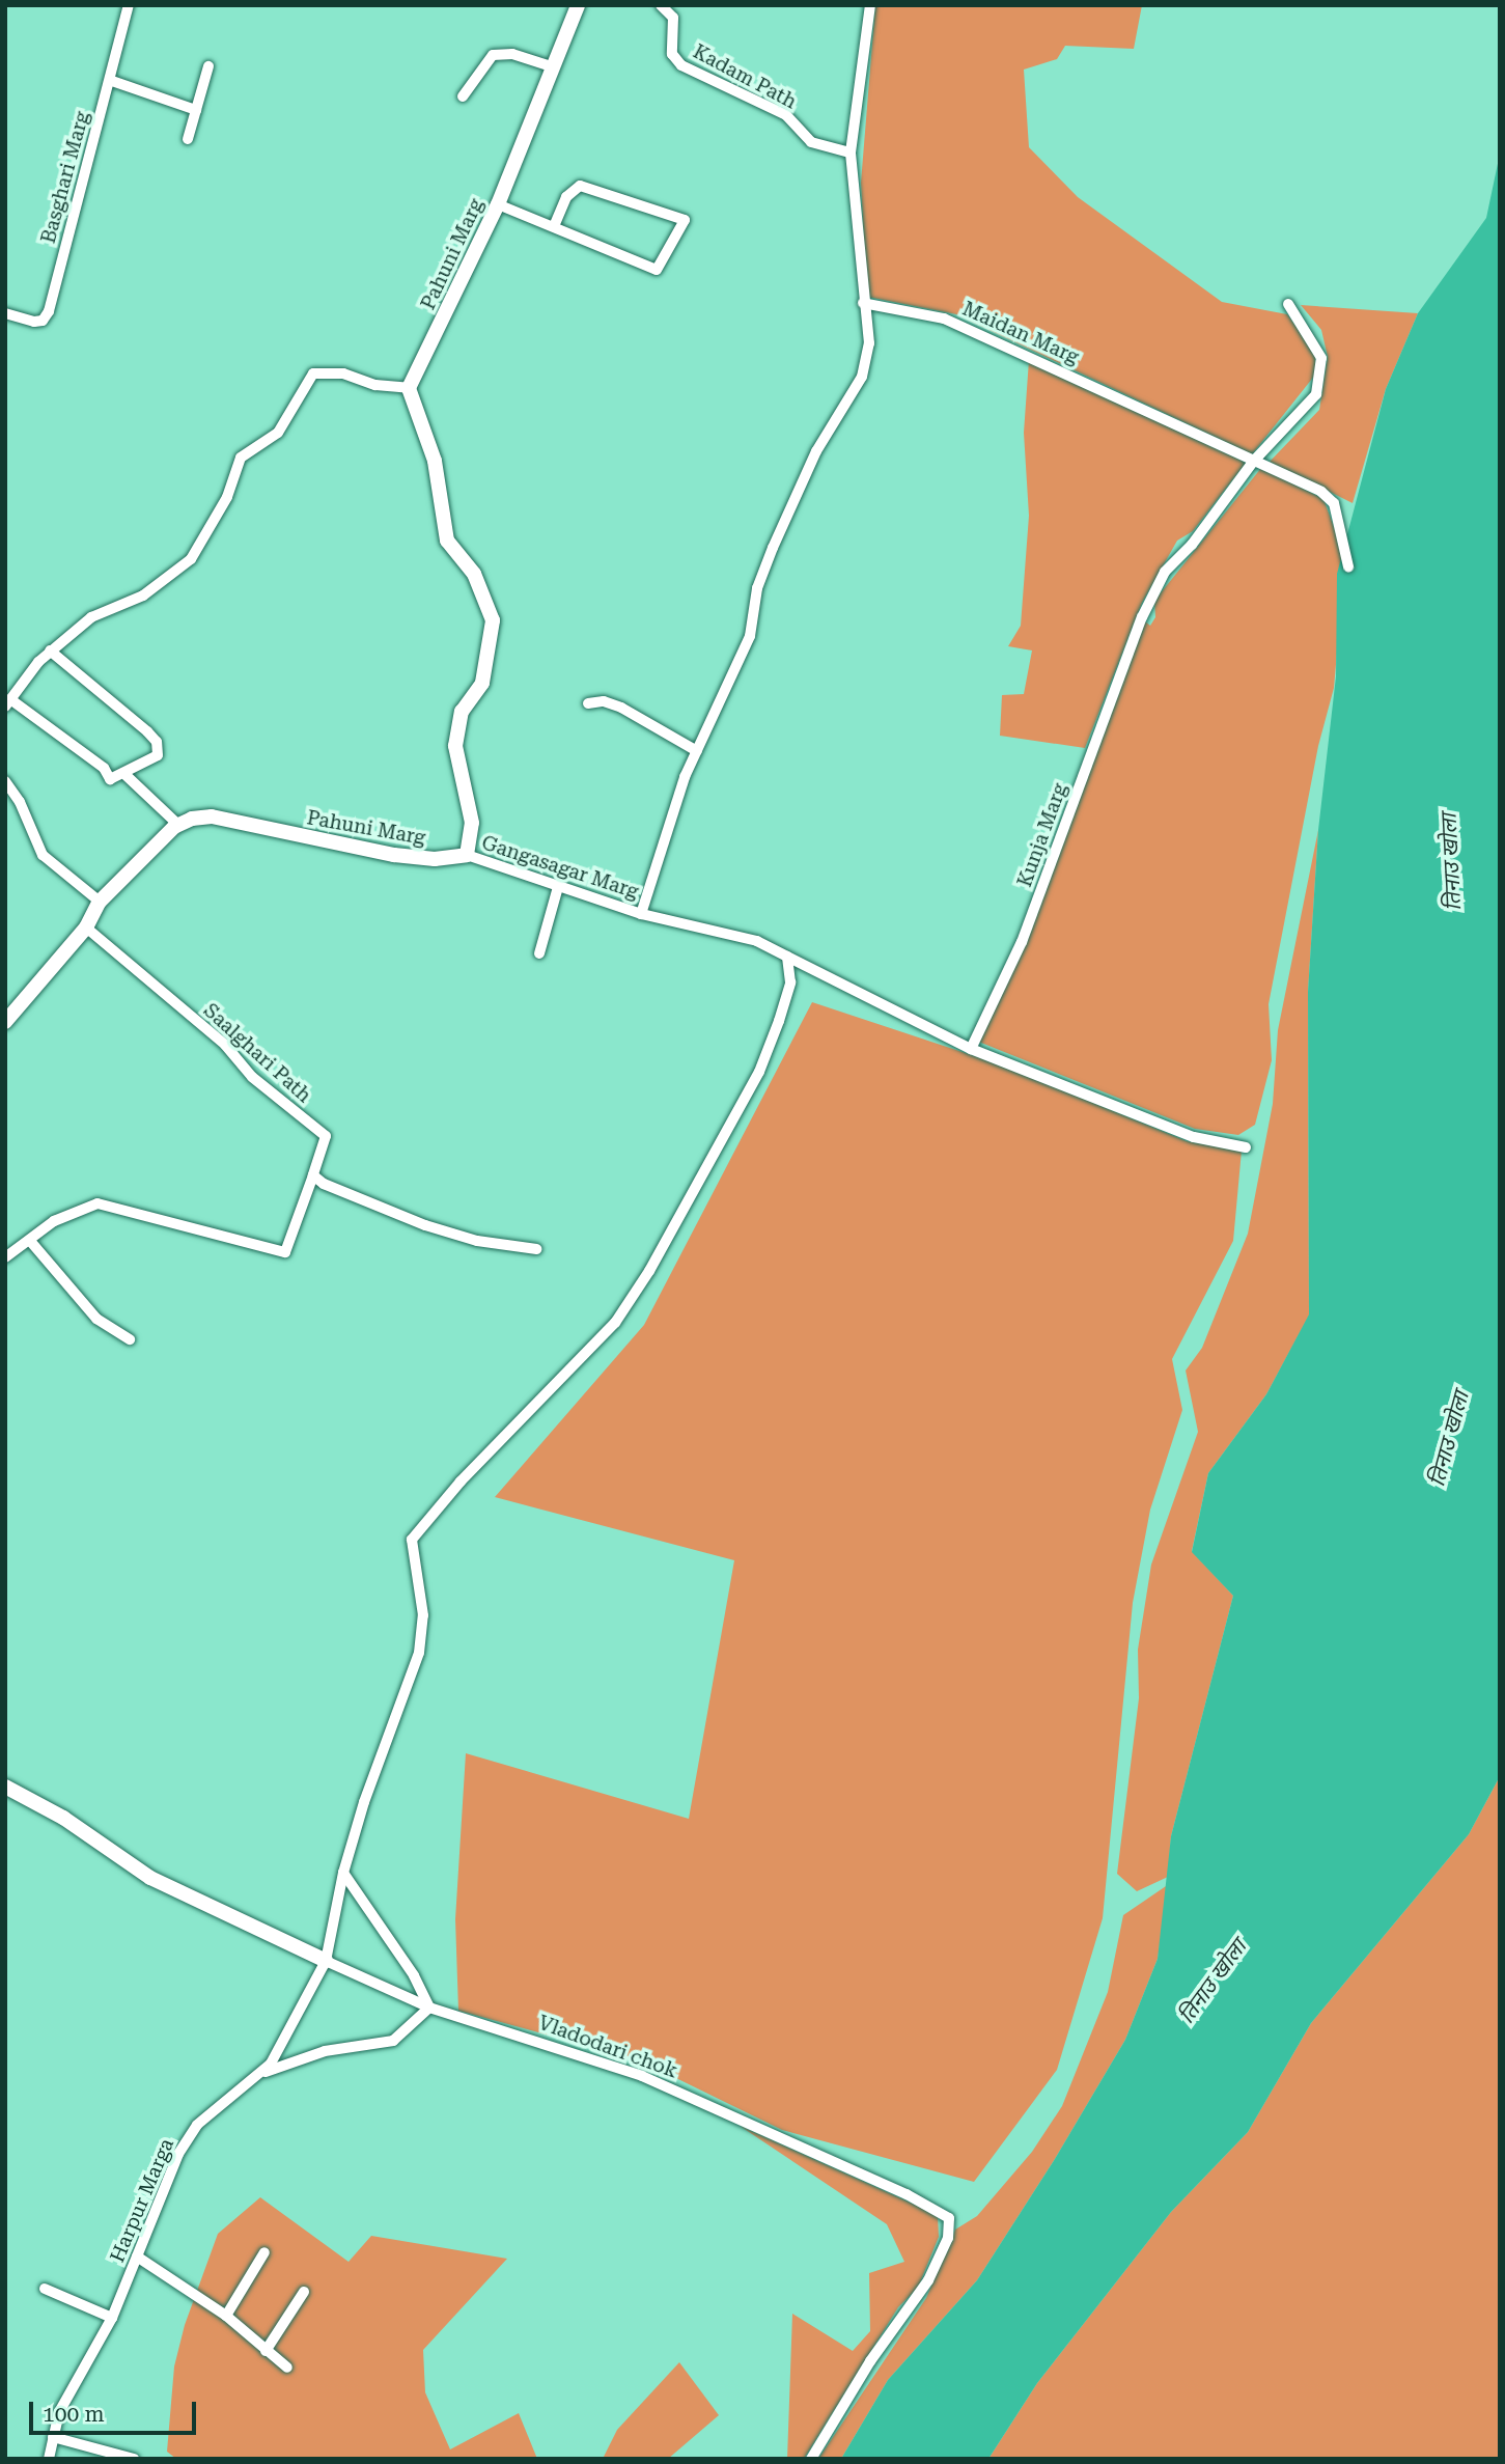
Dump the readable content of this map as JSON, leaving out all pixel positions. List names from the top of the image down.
{
  "streets": {
    "street": [
      "Kadam Path",
      "Basghari Marg",
      "Pahuni Marg",
      "Maidan Marg",
      "Kunja Marg",
      "Gangasagar Marg",
      "Saalghari Path",
      "Vladodari chok",
      "Harpur Marga"
    ]
  },
  "crossings": [
    ["Pahuni Marg", "Gangasagar Marg"],
    ["Maidan Marg", "Kunja Marg"],
    ["Gangasagar Marg", "Harpur Marga"],
    ["Vladodari chok", "Harpur Marga"]
  ],
  "water": ["तिनाउ खोला"],
  "scale_bar": "100 m"
}
